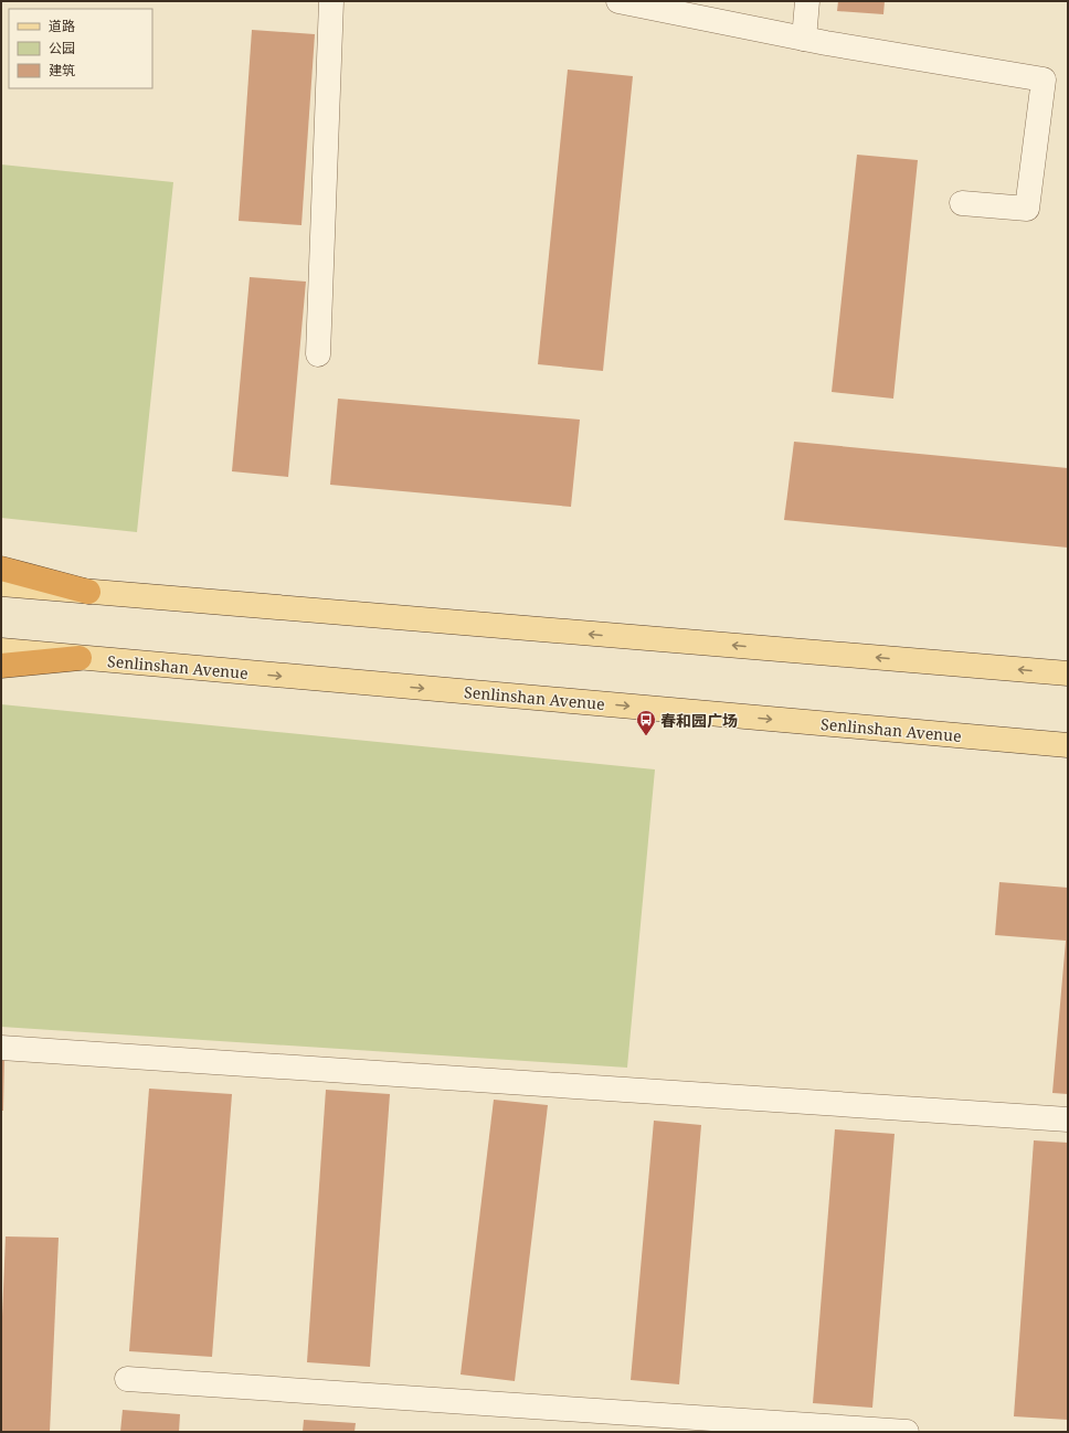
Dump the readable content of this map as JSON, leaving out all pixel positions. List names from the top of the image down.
{
  "streets": {
    "main road": ["Senlinshan Avenue"]
  },
  "places": {
    "bus stop": ["春和园广场"]
  },
  "legend": ["道路", "公园", "建筑"]
}
